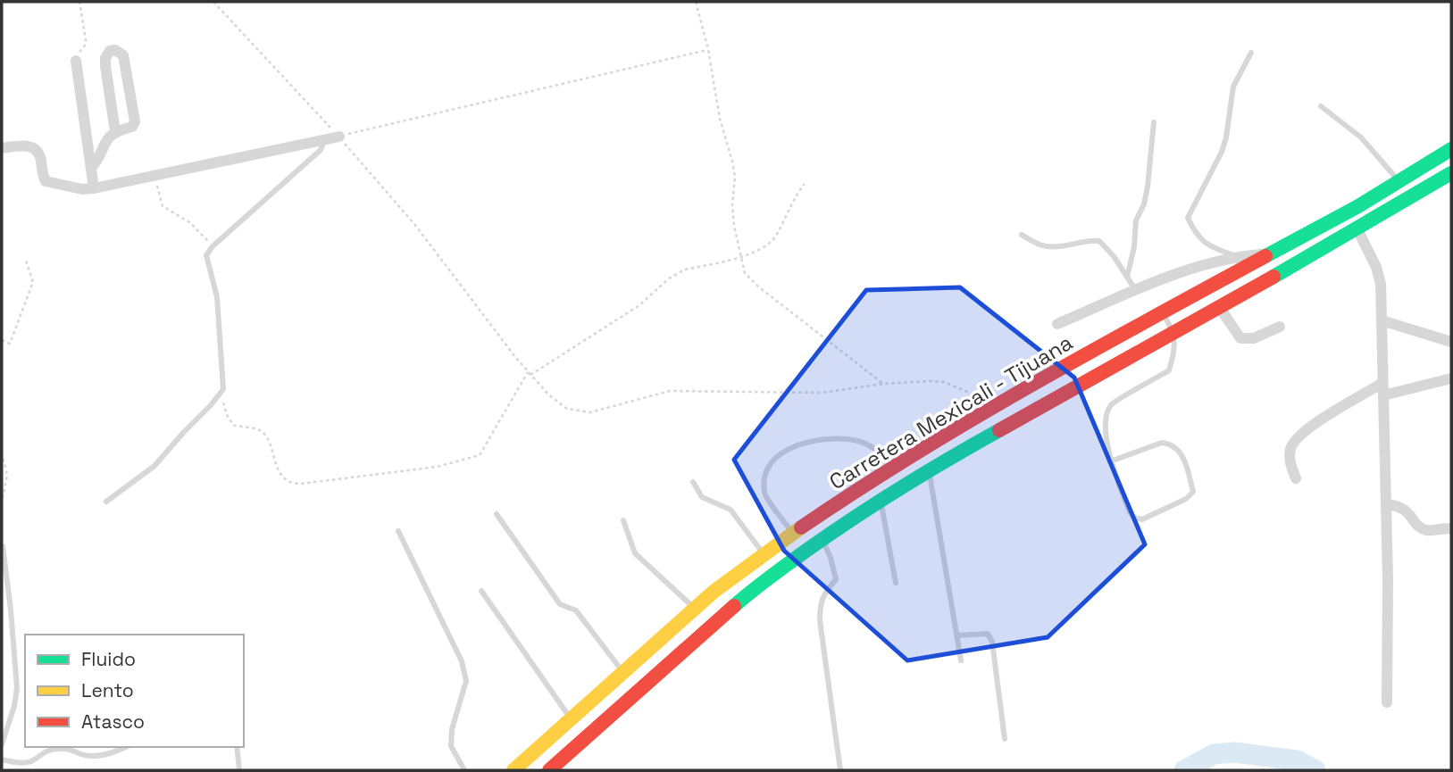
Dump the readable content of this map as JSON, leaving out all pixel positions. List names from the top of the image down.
{
  "streets": {
    "main road": ["Carretera Mexicali - Tijuana"]
  },
  "legend": ["Fluido", "Lento", "Atasco"]
}
